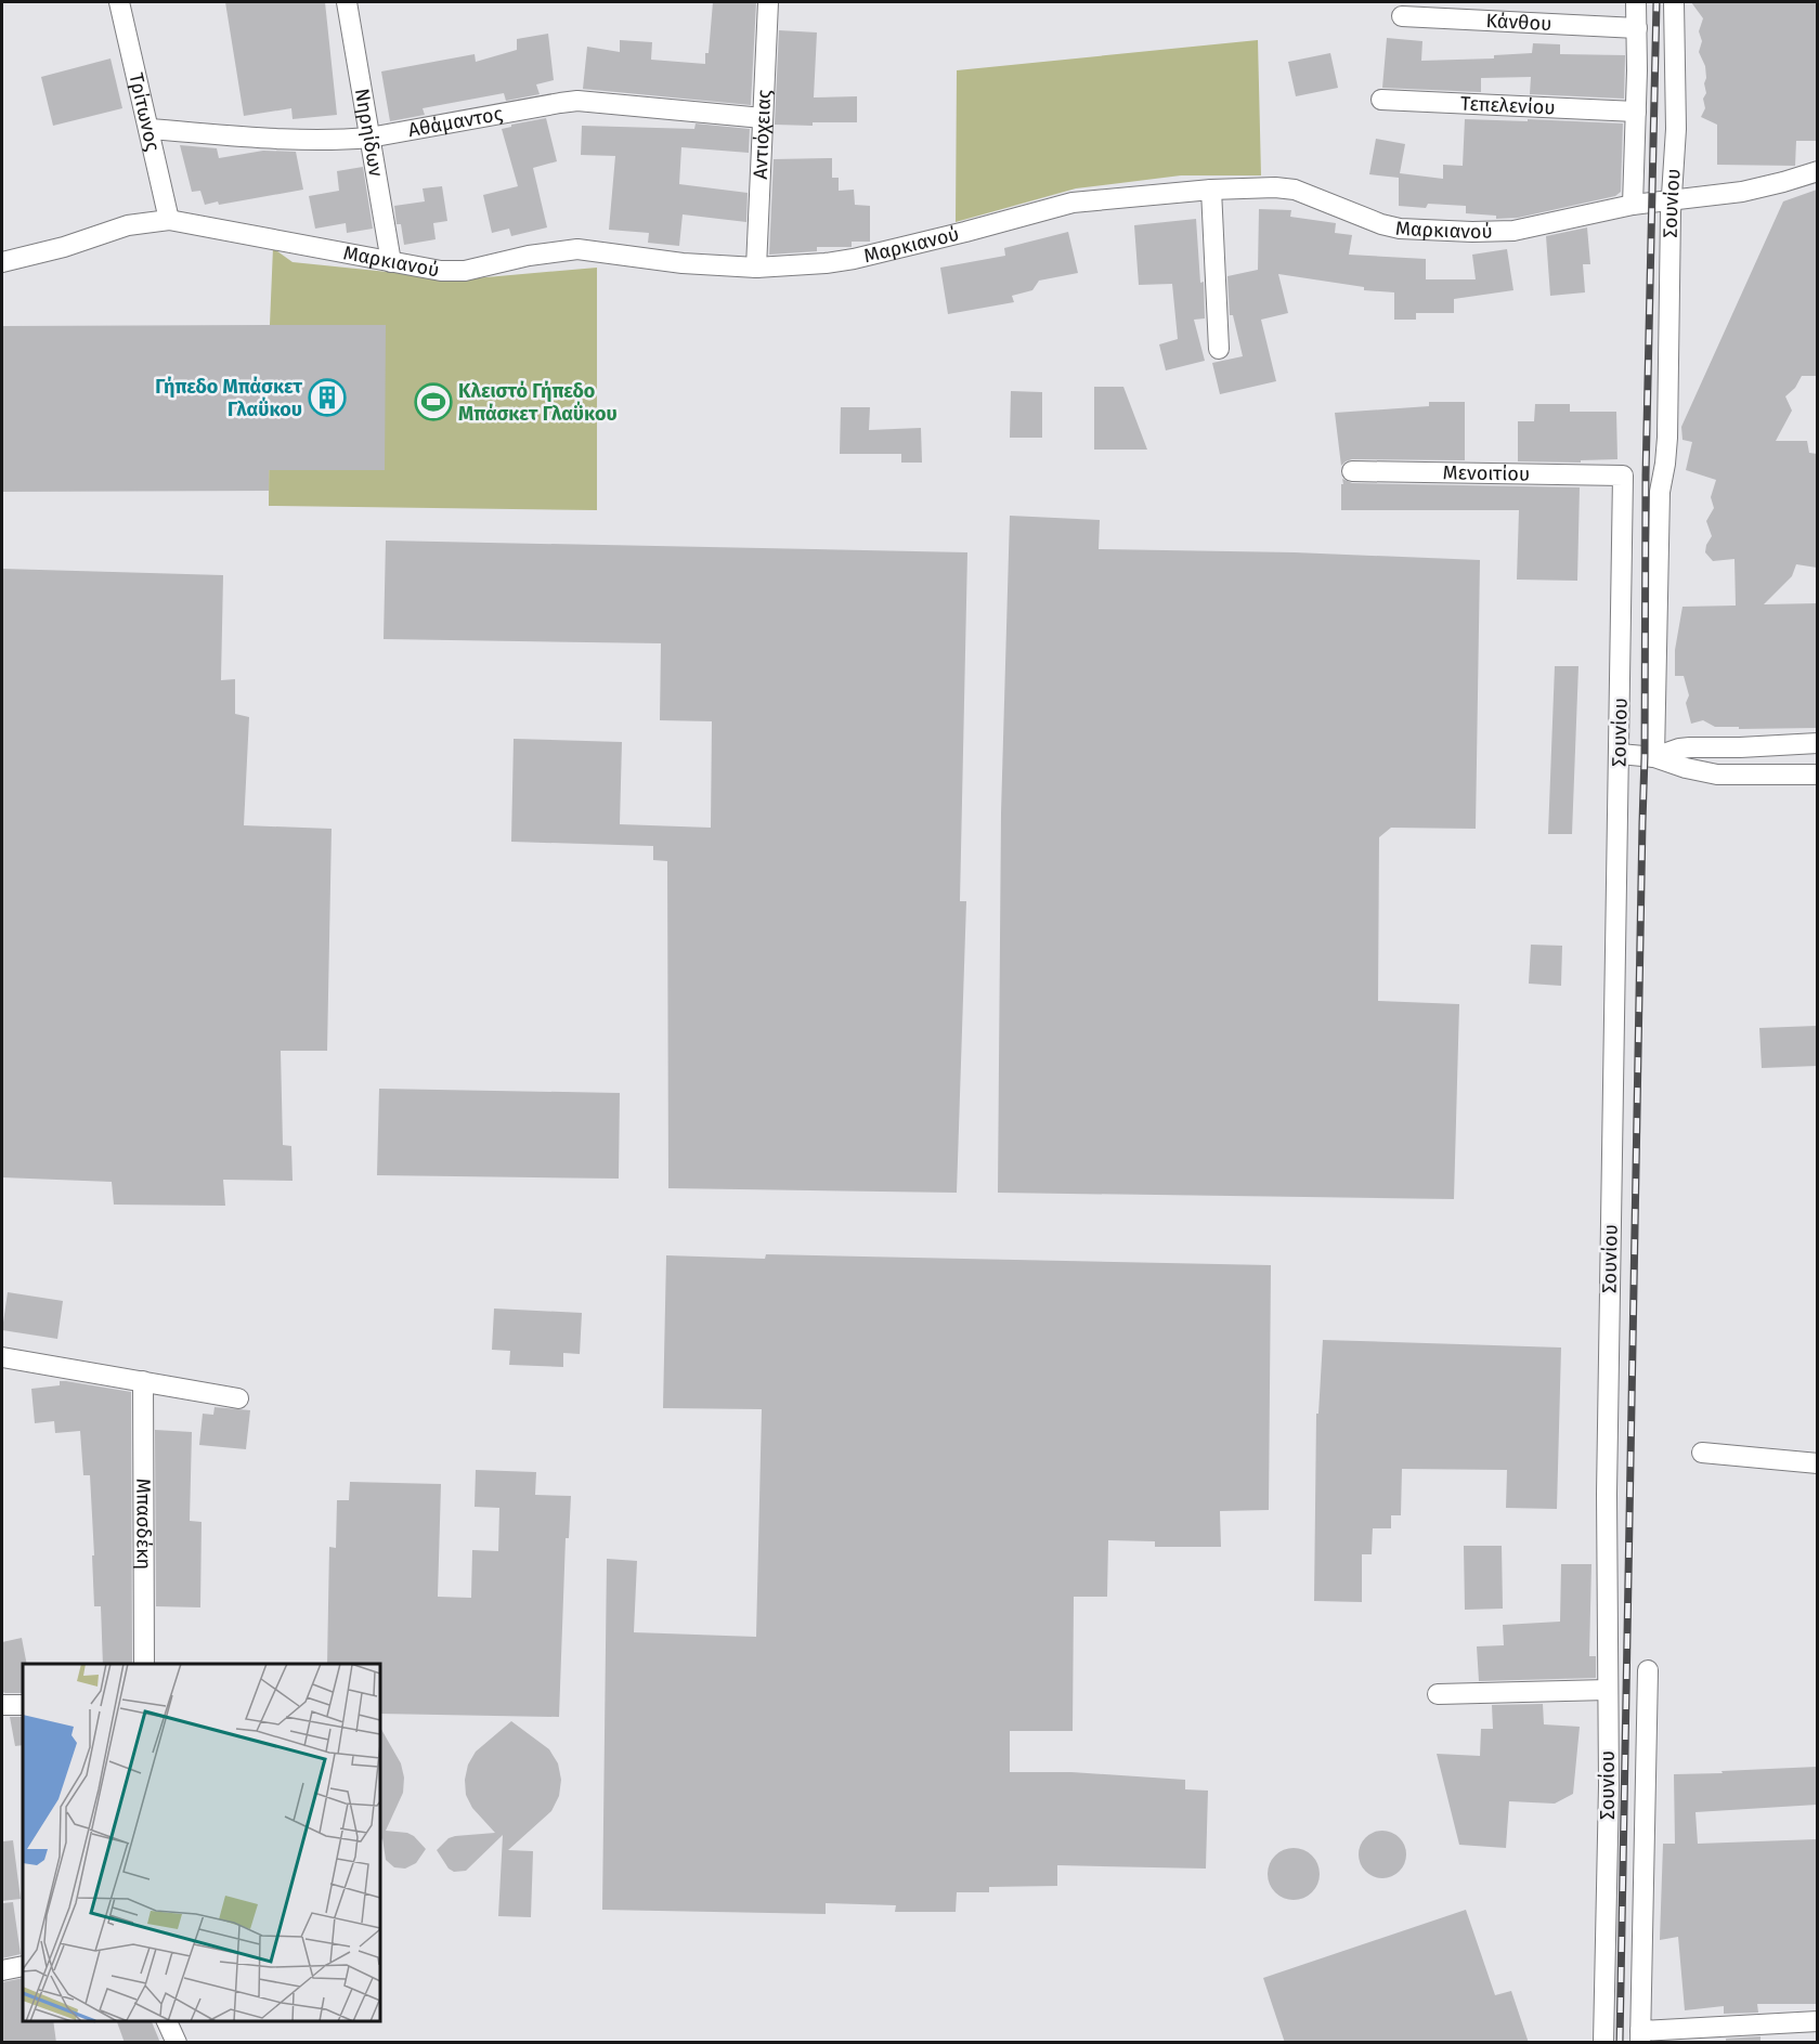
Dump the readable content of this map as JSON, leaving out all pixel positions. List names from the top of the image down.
{
  "streets": {
    "street": [
      "Κάνθου",
      "Τεπελενίου",
      "Τρίτωνος",
      "Αθάμαντος",
      "Νηρηίδων",
      "Αντιόχειας",
      "Σουνίου",
      "Μαρκιανού",
      "Μενοιτίου",
      "Μπασδέκη"
    ]
  },
  "crossings": [
    ["Κάνθου", "Σουνίου"],
    ["Τεπελενίου", "Σουνίου"],
    ["Τρίτωνος", "Αθάμαντος"],
    ["Τρίτωνος", "Μαρκιανού"],
    ["Αθάμαντος", "Νηρηίδων"],
    ["Αθάμαντος", "Αντιόχειας"],
    ["Νηρηίδων", "Μαρκιανού"],
    ["Αντιόχειας", "Μαρκιανού"],
    ["Σουνίου", "Μαρκιανού"],
    ["Σουνίου", "Μενοιτίου"]
  ],
  "places": {
    "building": ["Γήπεδο Μπάσκετ Γλαΰκου"],
    "sports": ["Κλειστό Γήπεδο Μπάσκετ Γλαΰκου"]
  }
}
